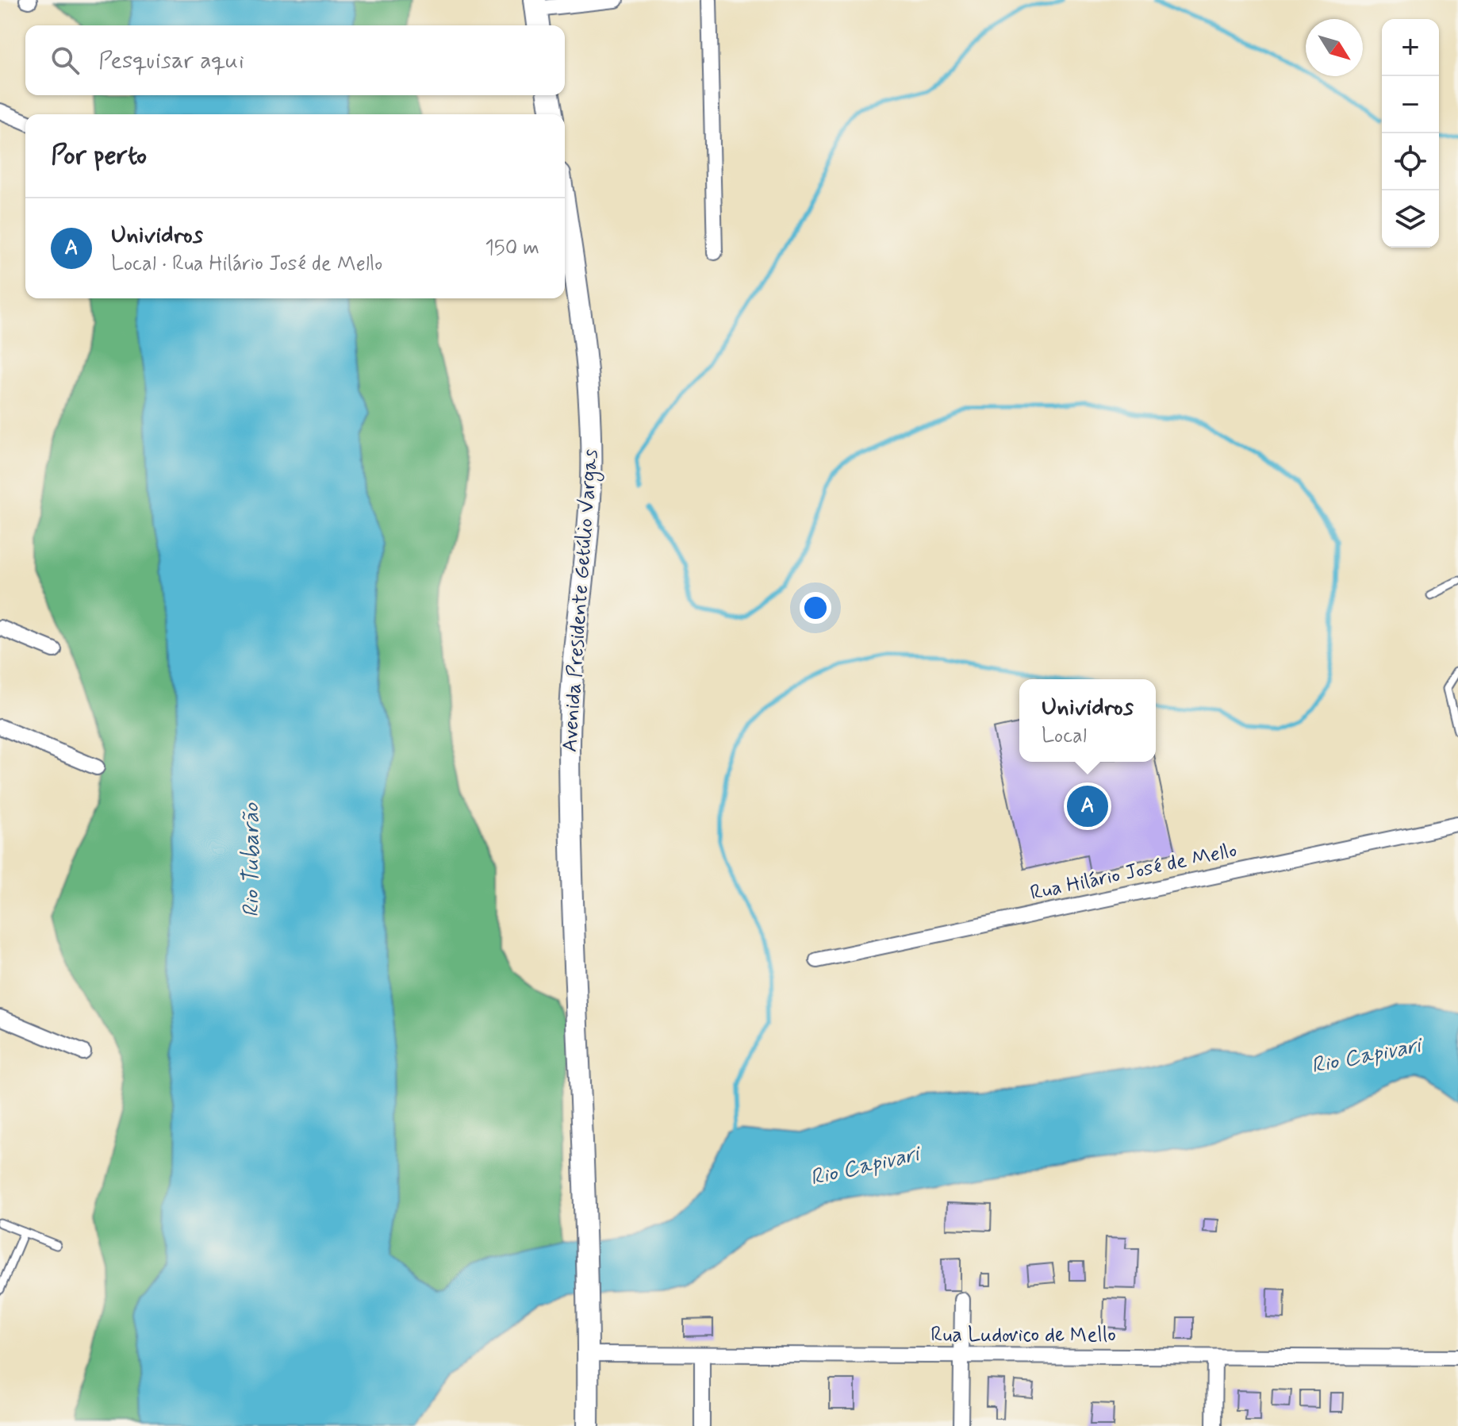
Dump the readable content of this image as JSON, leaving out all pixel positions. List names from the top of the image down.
{
  "streets": {
    "main road": ["Avenida Presidente Getúlio Vargas"],
    "street": ["Rua Hilário José de Mello", "Rua Ludovico de Mello"]
  },
  "crossings": [
    ["Avenida Presidente Getúlio Vargas", "Rua Ludovico de Mello"]
  ],
  "water": ["Rio Tubarão", "Rio Capivari"],
  "north": "bottom right",
  "page": {
    "map_buttons": ["+", "−"],
    "search": "Pesquisar aqui",
    "heading": "Por perto",
    "list": [
      {
        "mark": "A",
        "name": "Unividros",
        "note": "Local · Rua Hilário José de Mello",
        "value": "150 m"
      }
    ],
    "popup": ["Unividros", "Local"],
    "pins": "A"
  }
}
